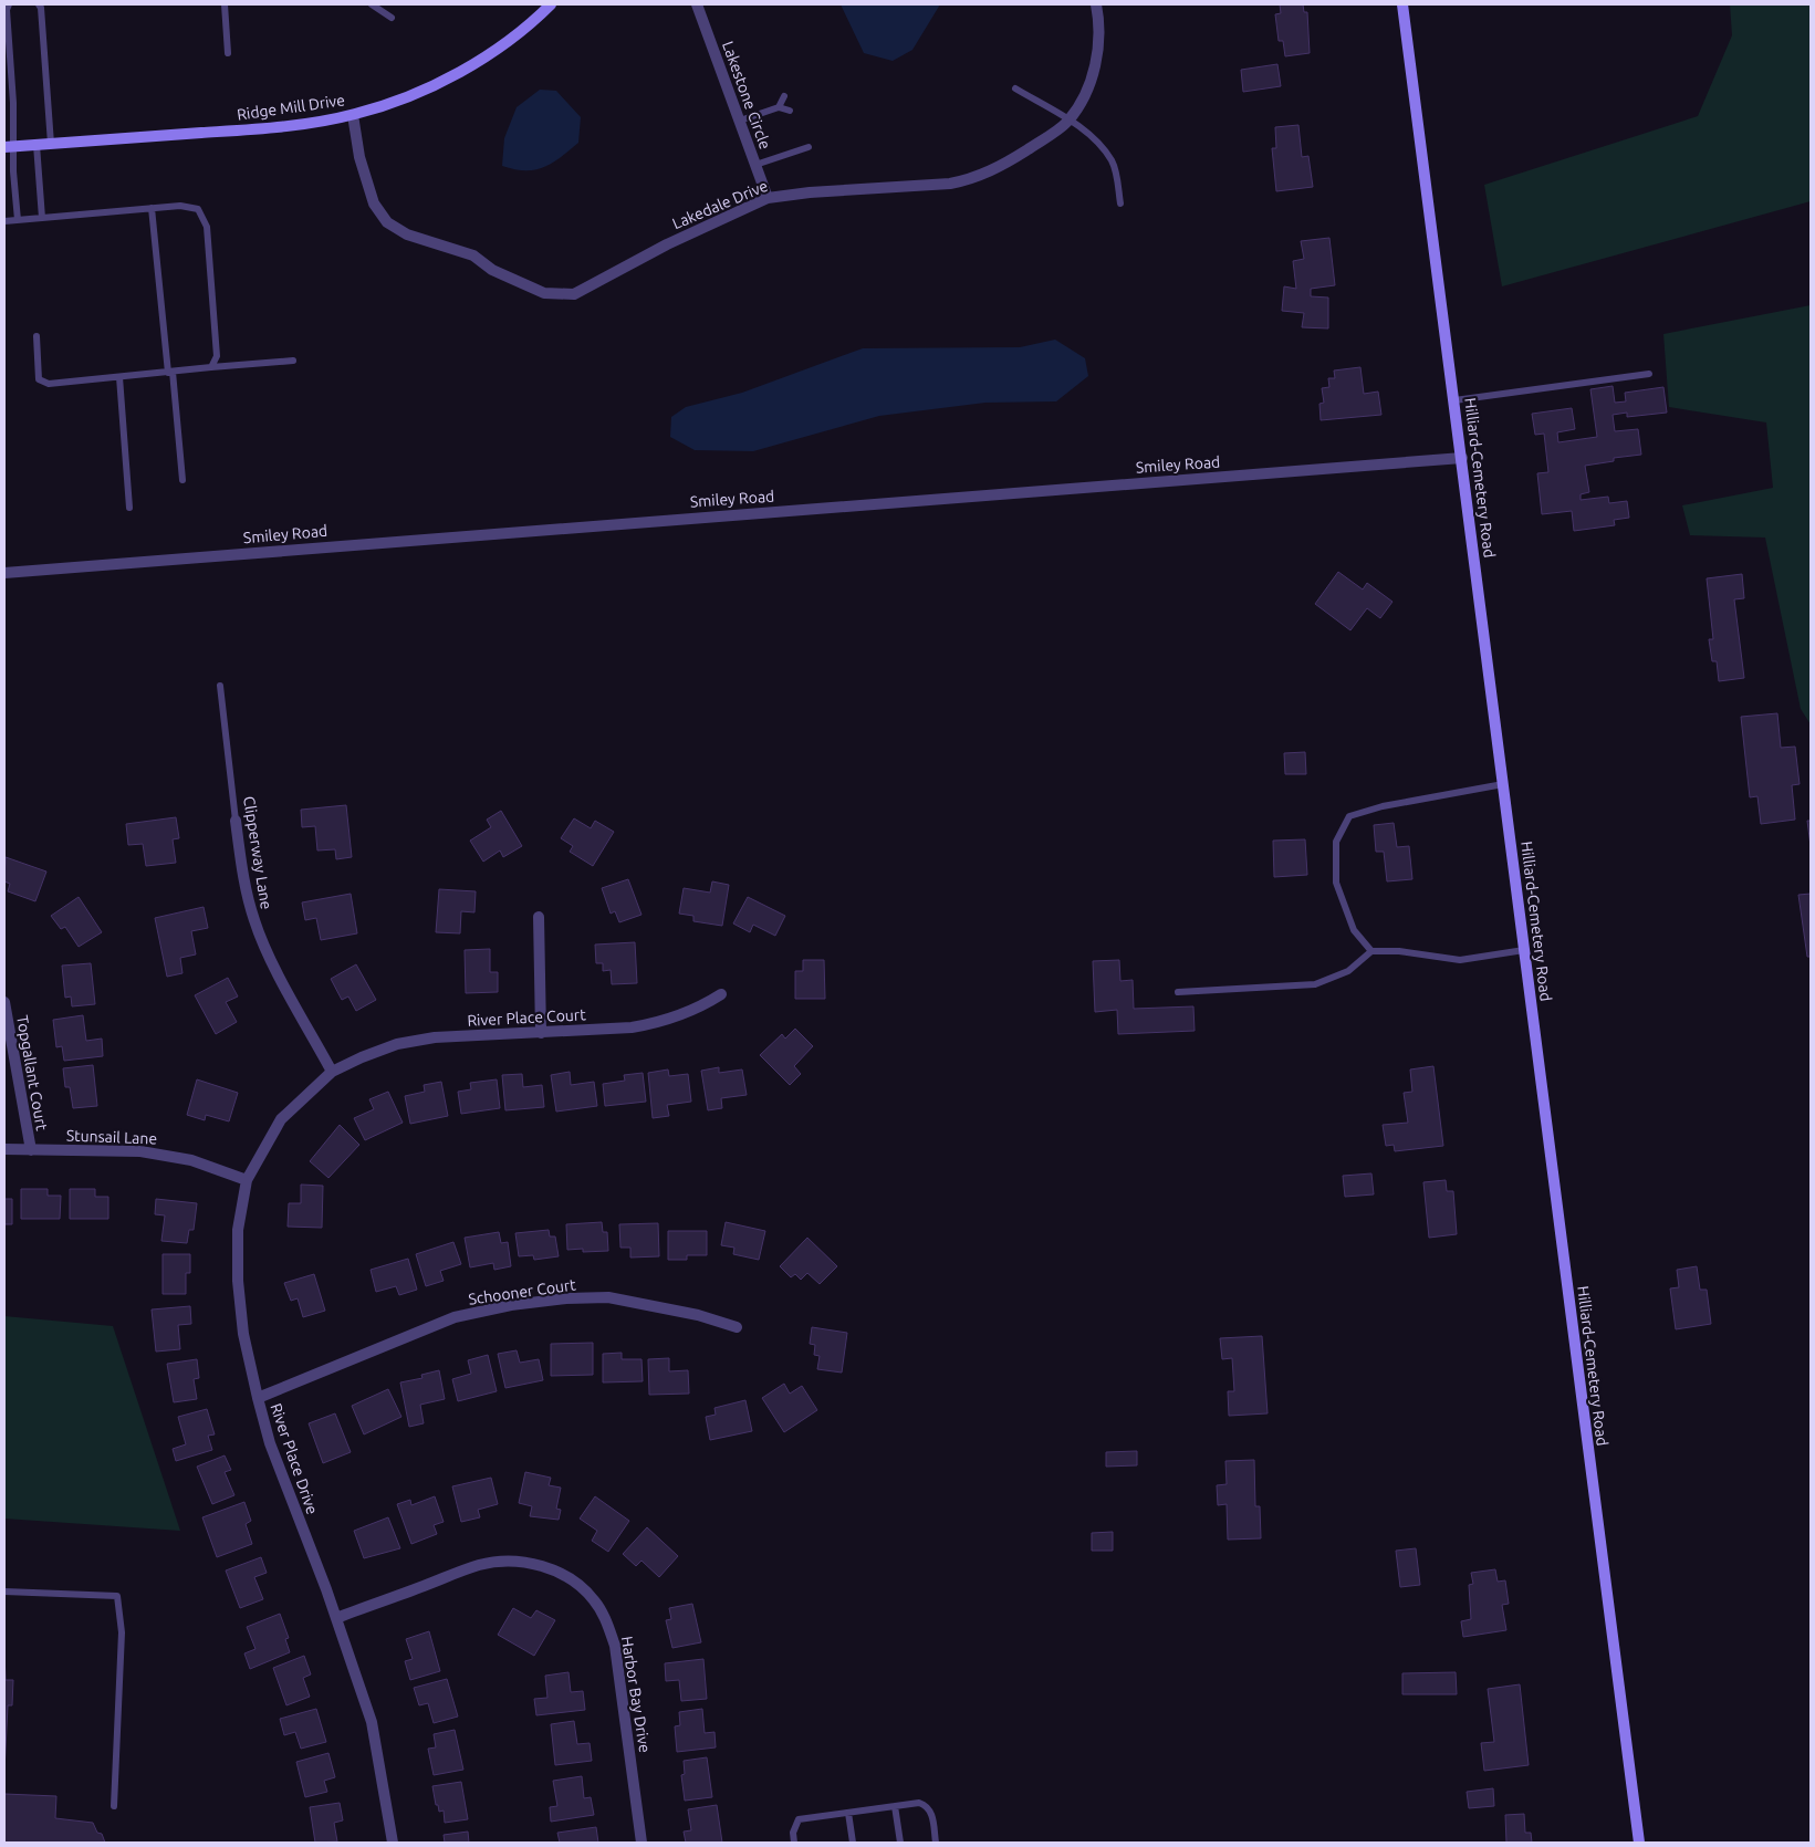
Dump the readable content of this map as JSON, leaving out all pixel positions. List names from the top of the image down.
{
  "streets": {
    "main road": ["Ridge Mill Drive", "Hilliard-Cemetery Road"],
    "street": [
      "Lakestone Circle",
      "Lakedale Drive",
      "Smiley Road",
      "Clipperway Lane",
      "River Place Court",
      "Topgallant Court",
      "Stunsail Lane",
      "Schooner Court",
      "River Place Drive",
      "Harbor Bay Drive"
    ]
  },
  "crossings": [
    ["Lakestone Circle", "Lakedale Drive"],
    ["Ridge Mill Drive", "Lakedale Drive"],
    ["Smiley Road", "Hilliard-Cemetery Road"],
    ["Clipperway Lane", "River Place Court"],
    ["Clipperway Lane", "River Place Drive"],
    ["River Place Court", "River Place Drive"],
    ["Topgallant Court", "Stunsail Lane"],
    ["Stunsail Lane", "River Place Drive"],
    ["Schooner Court", "River Place Drive"],
    ["River Place Drive", "Harbor Bay Drive"]
  ]
}
